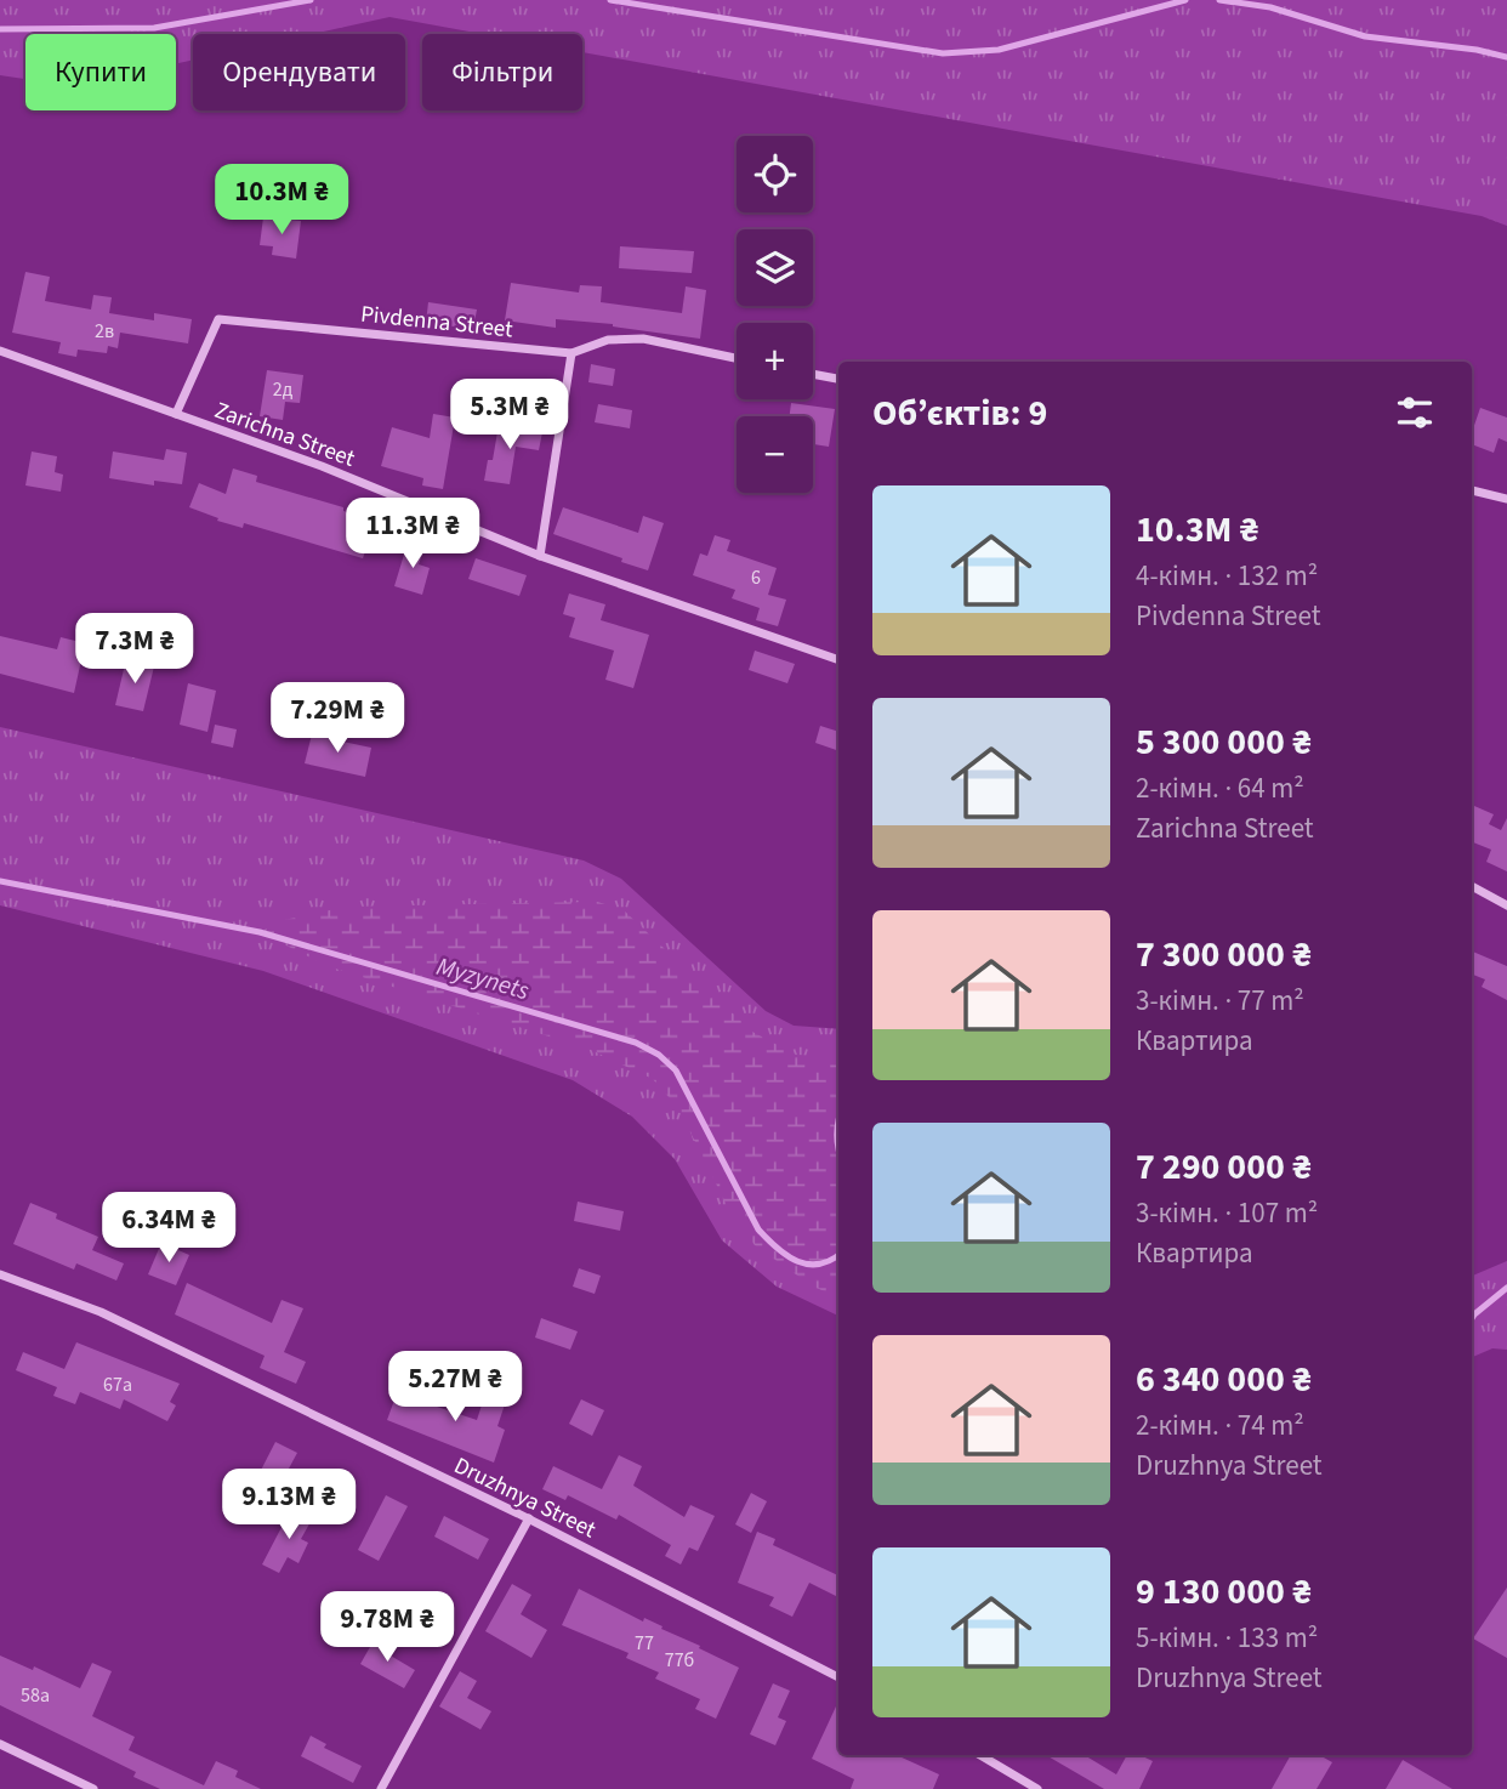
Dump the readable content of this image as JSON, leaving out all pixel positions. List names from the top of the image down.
{
  "streets": {
    "street": ["Pivdenna Street", "Zarichna Street", "Druzhnya Street"]
  },
  "crossings": [
    ["Pivdenna Street", "Zarichna Street"]
  ],
  "water": ["Myzynets"],
  "house_numbers": [
    "2в",
    "2д",
    "6",
    "67а",
    "77",
    "77б",
    "58а"
  ],
  "page": {
    "chip": ["Купити", "Орендувати", "Фільтри"],
    "map_buttons": ["+", "−"],
    "price": [
      "10.3M ₴",
      "5.3M ₴",
      "11.3M ₴",
      "7.3M ₴",
      "7.29M ₴",
      "6.34M ₴",
      "5.27M ₴",
      "9.13M ₴",
      "9.78M ₴"
    ],
    "heading": "Об’єктів: 9",
    "list": [
      {
        "name": "10.3M ₴",
        "note": "4-кімн. · 132 m² · Pivdenna Street"
      },
      {
        "name": "5 300 000 ₴",
        "note": "2-кімн. · 64 m² · Zarichna Street"
      },
      {
        "name": "7 300 000 ₴",
        "note": "3-кімн. · 77 m² · Квартира"
      },
      {
        "name": "7 290 000 ₴",
        "note": "3-кімн. · 107 m² · Квартира"
      },
      {
        "name": "6 340 000 ₴",
        "note": "2-кімн. · 74 m² · Druzhnya Street"
      },
      {
        "name": "9 130 000 ₴",
        "note": "5-кімн. · 133 m² · Druzhnya Street"
      }
    ]
  }
}
